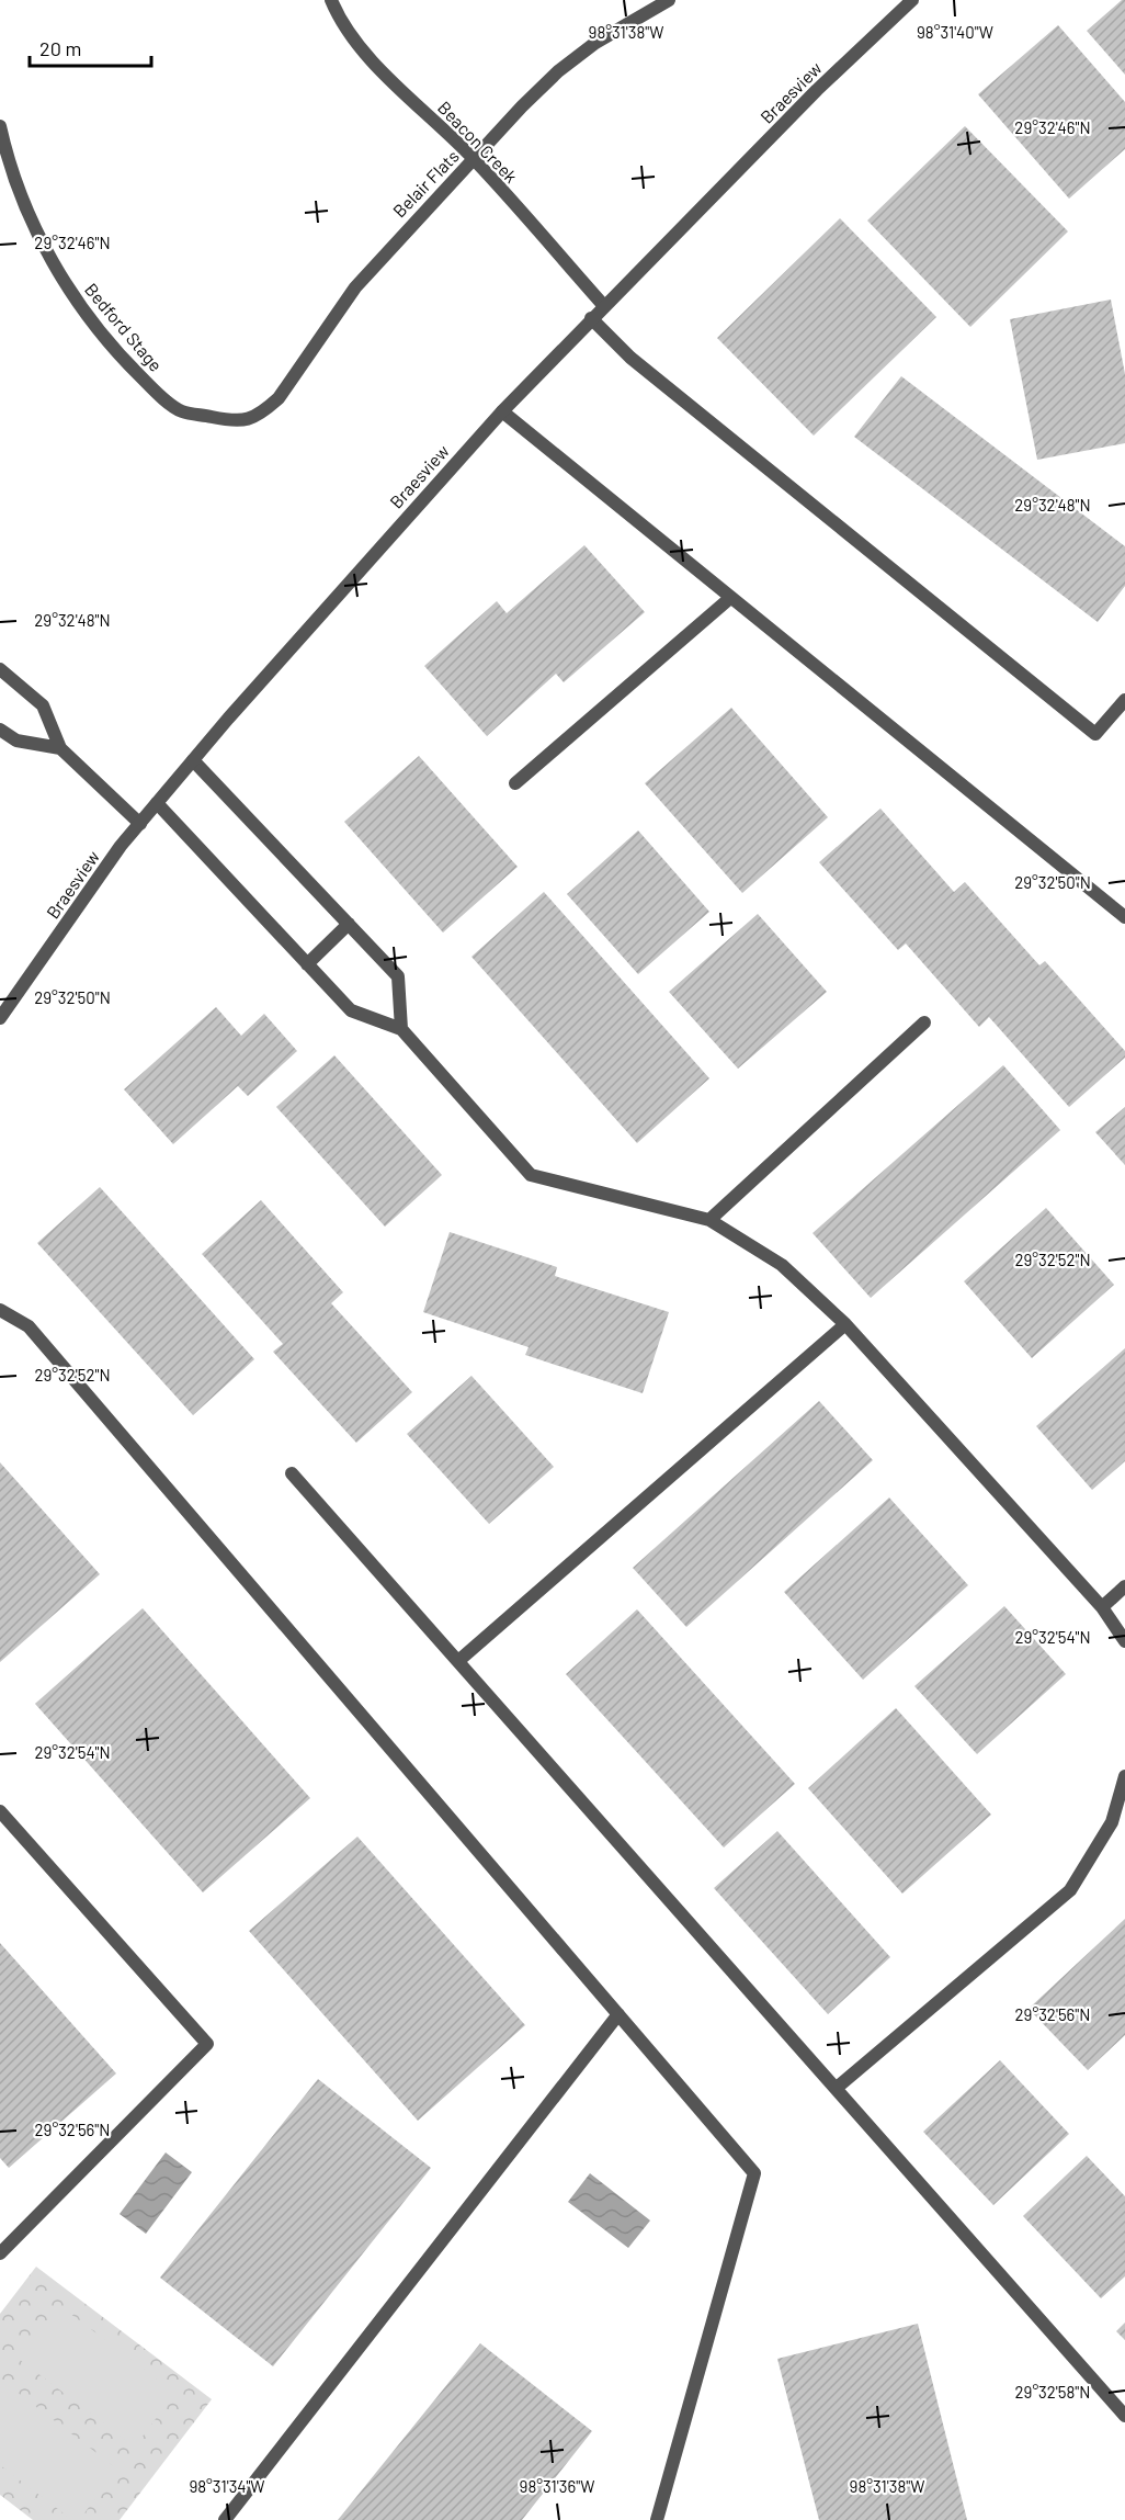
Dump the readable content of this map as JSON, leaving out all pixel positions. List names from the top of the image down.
{
  "streets": {
    "street": [
      "Braesview",
      "Beacon Creek",
      "Belair Flats",
      "Bedford Stage"
    ]
  },
  "crossings": [
    ["Braesview", "Beacon Creek"],
    ["Beacon Creek", "Belair Flats"],
    ["Belair Flats", "Bedford Stage"]
  ],
  "scale_bar": "20 m",
  "coordinates": [
    "98°31'38\"W",
    "98°31'40\"W",
    "29°32'46\"N",
    "29°32'48\"N",
    "29°32'50\"N",
    "29°32'52\"N",
    "29°32'54\"N",
    "29°32'56\"N",
    "29°32'58\"N",
    "98°31'34\"W",
    "98°31'36\"W"
  ]
}
